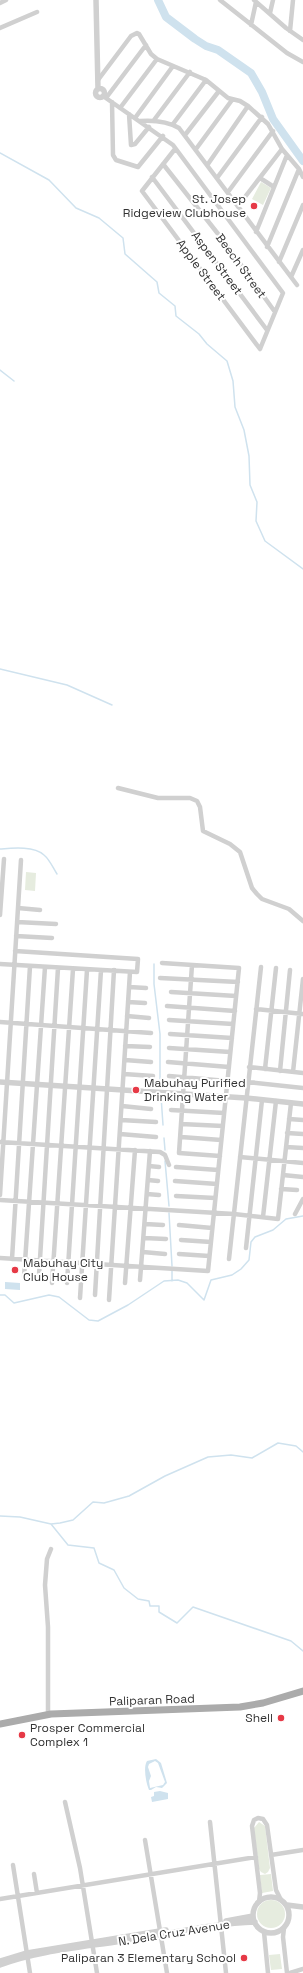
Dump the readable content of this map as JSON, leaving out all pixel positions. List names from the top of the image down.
{
  "streets": {
    "main road": ["Paliparan Road"],
    "street": [
      "Aspen Street",
      "Beech Street",
      "Apple Street",
      "N. Dela Cruz Avenue"
    ]
  },
  "crossings": [
    ["Aspen Street", "Apple Street"]
  ],
  "places": [
    "St. Josep Ridgeview Clubhouse",
    "Mabuhay Purified Drinking Water",
    "Mabuhay City Club House",
    "Shell",
    "Prosper Commercial Complex 1",
    "Paliparan 3 Elementary School"
  ]
}
